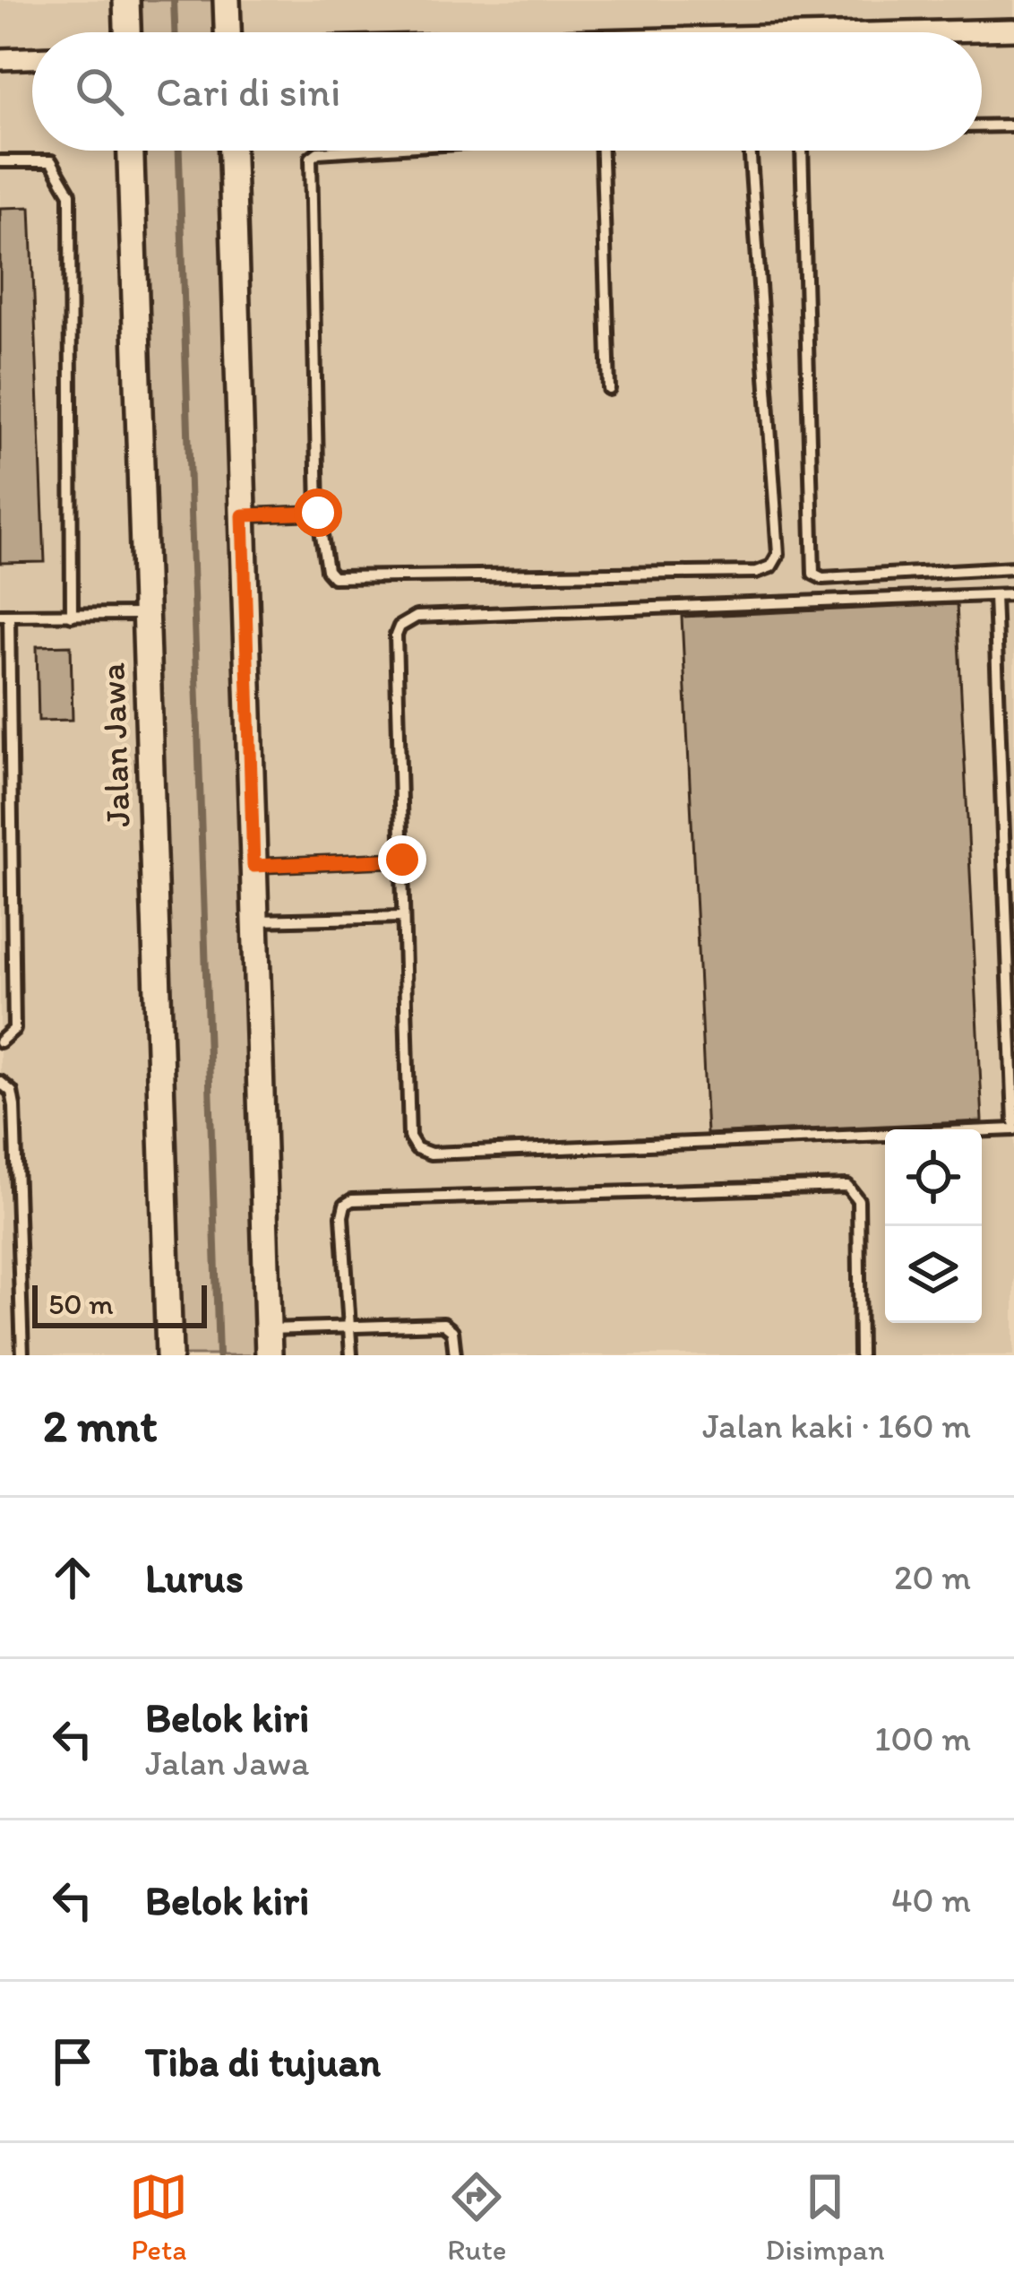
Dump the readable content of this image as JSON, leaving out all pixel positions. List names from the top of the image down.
{
  "streets": {
    "street": ["Jalan Jawa"]
  },
  "scale_bar": "50 m",
  "page": {
    "search": "Cari di sini",
    "scale": "50 m",
    "heading": ["2 mnt", "Jalan kaki · 160 m"],
    "list": [
      ["Lurus", "20 m"],
      ["Belok kiri", "Jalan Jawa", "100 m"],
      ["Belok kiri", "40 m"],
      "Tiba di tujuan"
    ],
    "nav": ["Peta", "Rute", "Disimpan"]
  }
}
